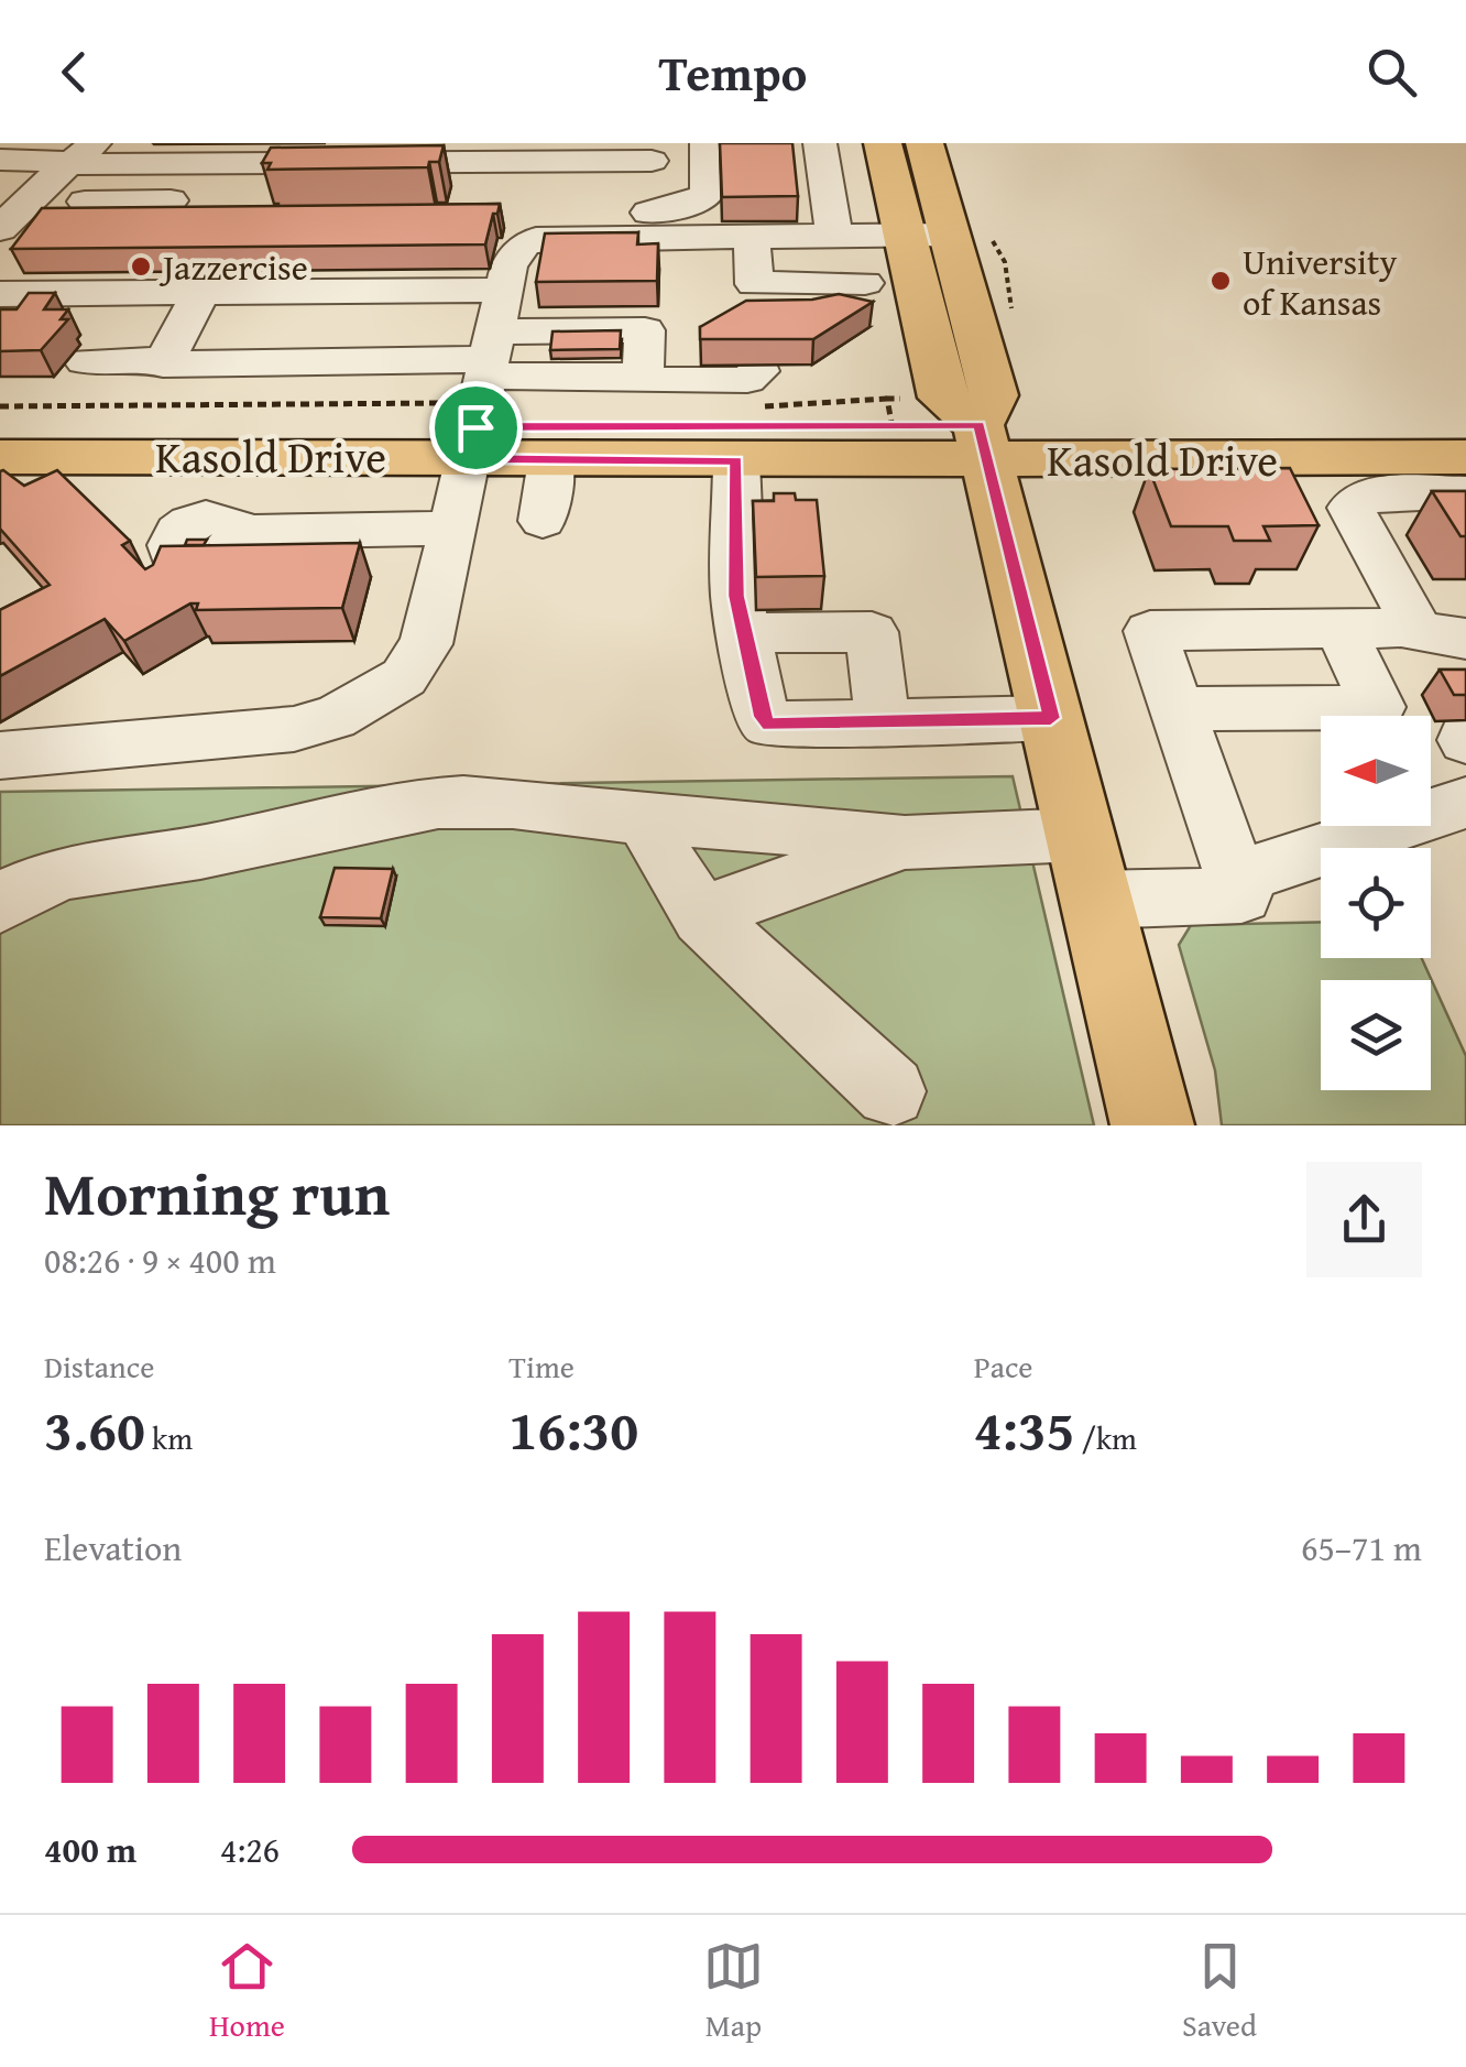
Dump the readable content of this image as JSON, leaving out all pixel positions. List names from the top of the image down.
{
  "streets": {
    "main road": ["Kasold Drive"]
  },
  "places": ["Jazzercise", "University of Kansas"],
  "north": "left",
  "page": {
    "header": "Tempo",
    "heading": ["Morning run", "08:26 · 9 × 400 m"],
    "stats": [
      ["Distance", "3.60 km"],
      ["Time", "16:30"],
      ["Pace", "4:35 /km"]
    ],
    "chart": ["Elevation", "65–71 m"],
    "list": [
      {
        "name": "400 m",
        "note": "4:26"
      }
    ],
    "tabs": ["Home", "Map", "Saved"]
  }
}
